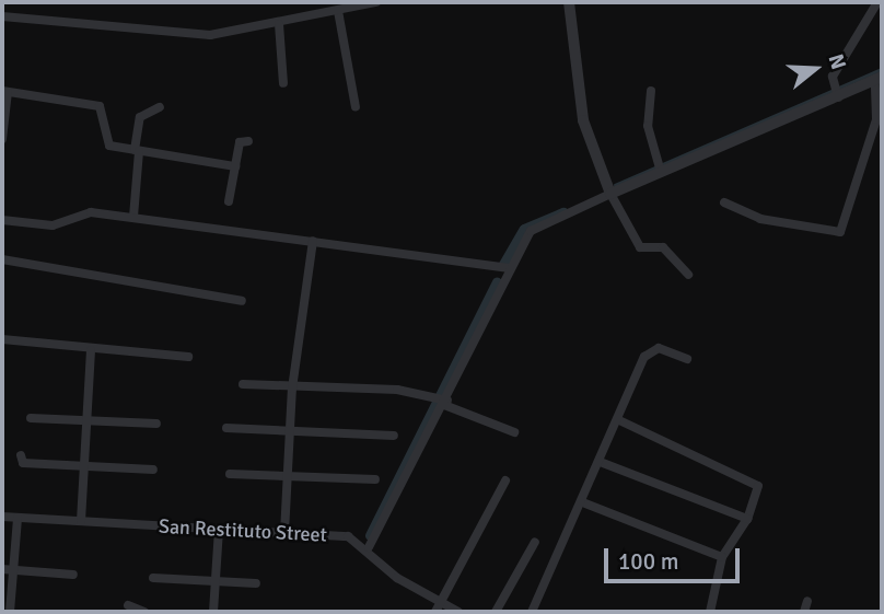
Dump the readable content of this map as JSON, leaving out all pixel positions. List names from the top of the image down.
{
  "streets": {
    "street": ["San Restituto Street"]
  },
  "scale_bar": "100 m",
  "north": "right"
}
